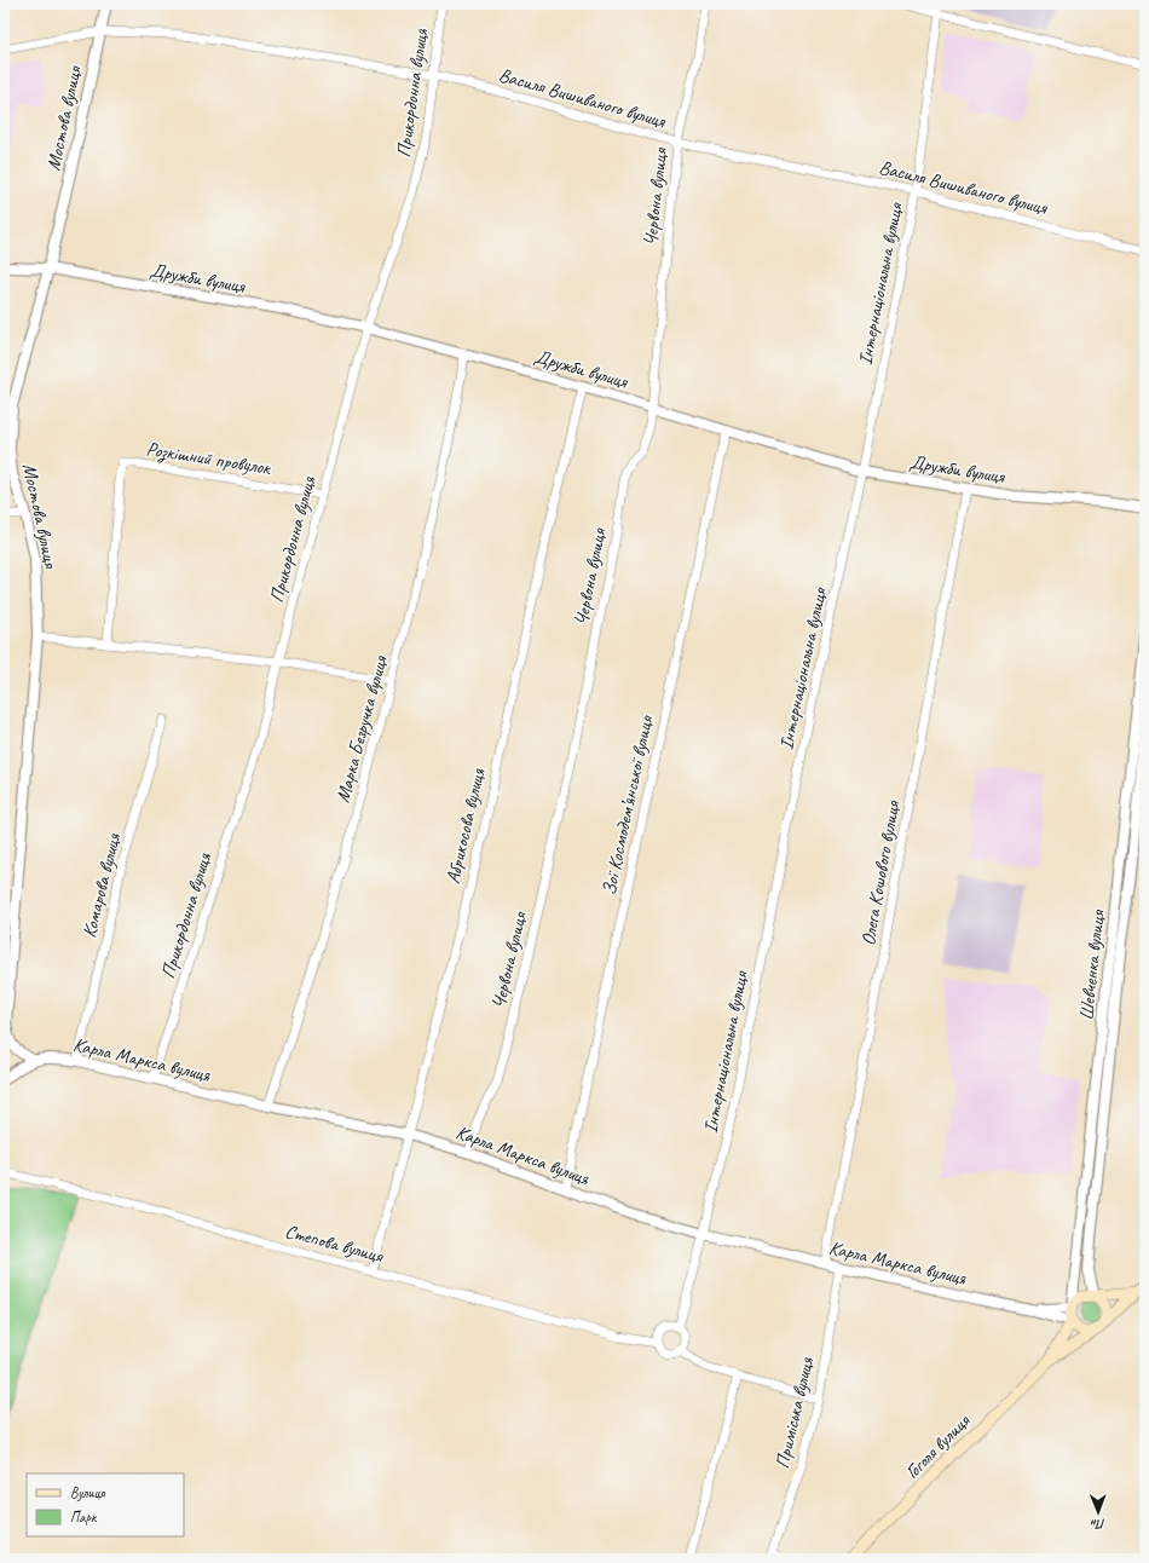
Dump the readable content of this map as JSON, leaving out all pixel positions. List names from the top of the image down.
{
  "streets": {
    "main road": ["Гоголя вулиця"],
    "street": [
      "Прикордонна вулиця",
      "Василя Вишиваного вулиця",
      "Мостова вулиця",
      "Червона вулиця",
      "Дружби вулиця",
      "Інтернаціональна вулиця",
      "Розкішний провулок",
      "Марка Безручка вулиця",
      "Зої Космодем’янської вулиця",
      "Абрикосова вулиця",
      "Олега Кошового вулиця",
      "Комарова вулиця",
      "Шевченка вулиця",
      "Карла Маркса вулиця",
      "Степова вулиця",
      "Приміська вулиця"
    ]
  },
  "crossings": [
    ["Прикордонна вулиця", "Василя Вишиваного вулиця"],
    ["Прикордонна вулиця", "Дружби вулиця"],
    ["Прикордонна вулиця", "Розкішний провулок"],
    ["Прикордонна вулиця", "Карла Маркса вулиця"],
    ["Василя Вишиваного вулиця", "Мостова вулиця"],
    ["Василя Вишиваного вулиця", "Червона вулиця"],
    ["Василя Вишиваного вулиця", "Інтернаціональна вулиця"],
    ["Мостова вулиця", "Дружби вулиця"],
    ["Мостова вулиця", "Карла Маркса вулиця"],
    ["Червона вулиця", "Дружби вулиця"],
    ["Червона вулиця", "Карла Маркса вулиця"],
    ["Дружби вулиця", "Інтернаціональна вулиця"],
    ["Дружби вулиця", "Марка Безручка вулиця"],
    ["Дружби вулиця", "Зої Космодем’янської вулиця"],
    ["Дружби вулиця", "Абрикосова вулиця"],
    ["Дружби вулиця", "Олега Кошового вулиця"],
    ["Інтернаціональна вулиця", "Карла Маркса вулиця"],
    ["Інтернаціональна вулиця", "Степова вулиця"],
    ["Марка Безручка вулиця", "Карла Маркса вулиця"],
    ["Зої Космодем’янської вулиця", "Карла Маркса вулиця"],
    ["Абрикосова вулиця", "Карла Маркса вулиця"],
    ["Абрикосова вулиця", "Степова вулиця"],
    ["Олега Кошового вулиця", "Карла Маркса вулиця"],
    ["Комарова вулиця", "Карла Маркса вулиця"],
    ["Шевченка вулиця", "Карла Маркса вулиця"],
    ["Шевченка вулиця", "Гоголя вулиця"],
    ["Карла Маркса вулиця", "Приміська вулиця"],
    ["Карла Маркса вулиця", "Гоголя вулиця"]
  ],
  "legend": ["Вулиця", "Парк"],
  "north": "bottom"
}
